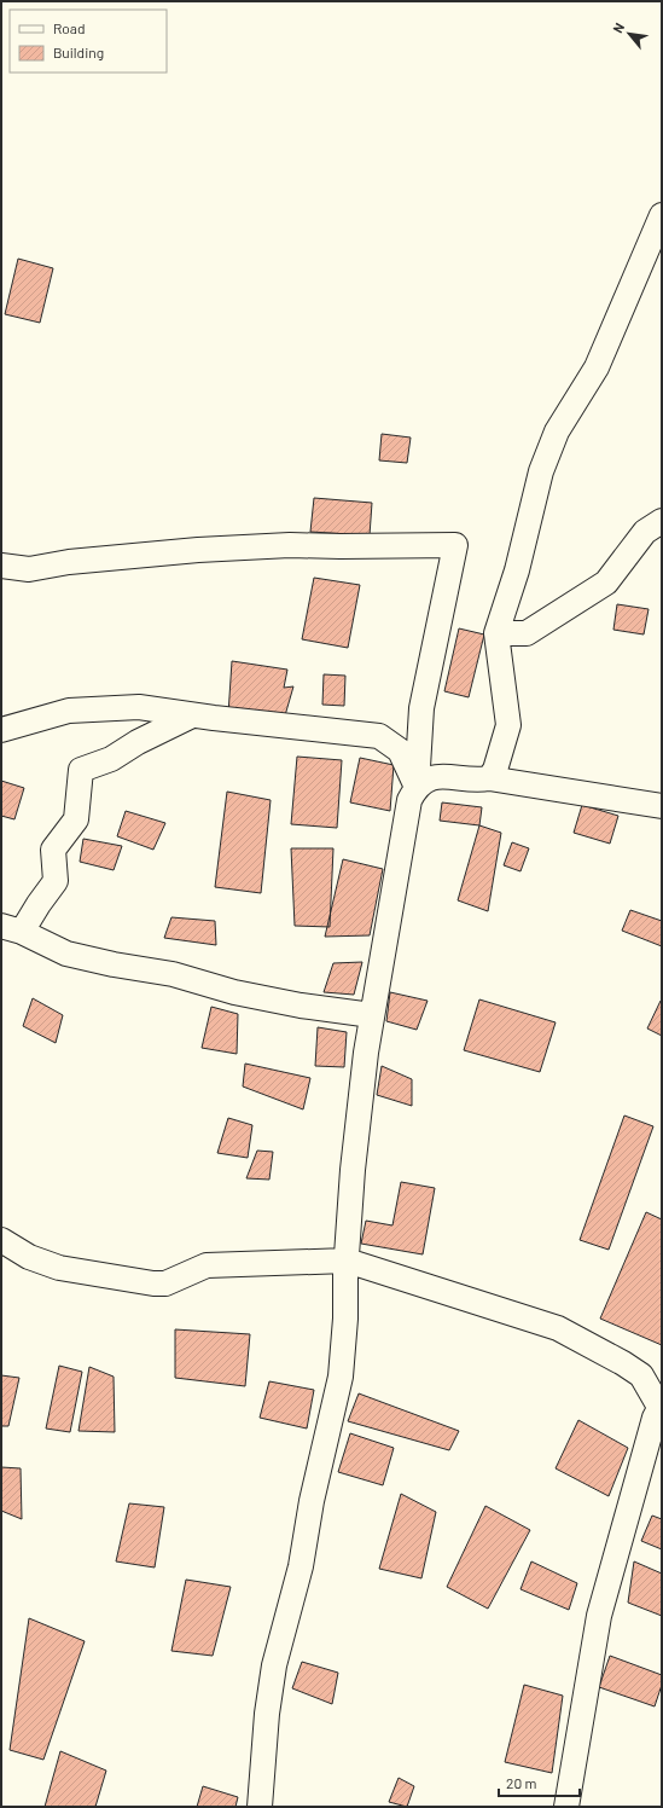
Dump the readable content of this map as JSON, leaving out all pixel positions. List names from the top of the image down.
{
  "legend": ["Road", "Building"],
  "scale_bar": "20 m",
  "north": "top left"
}
